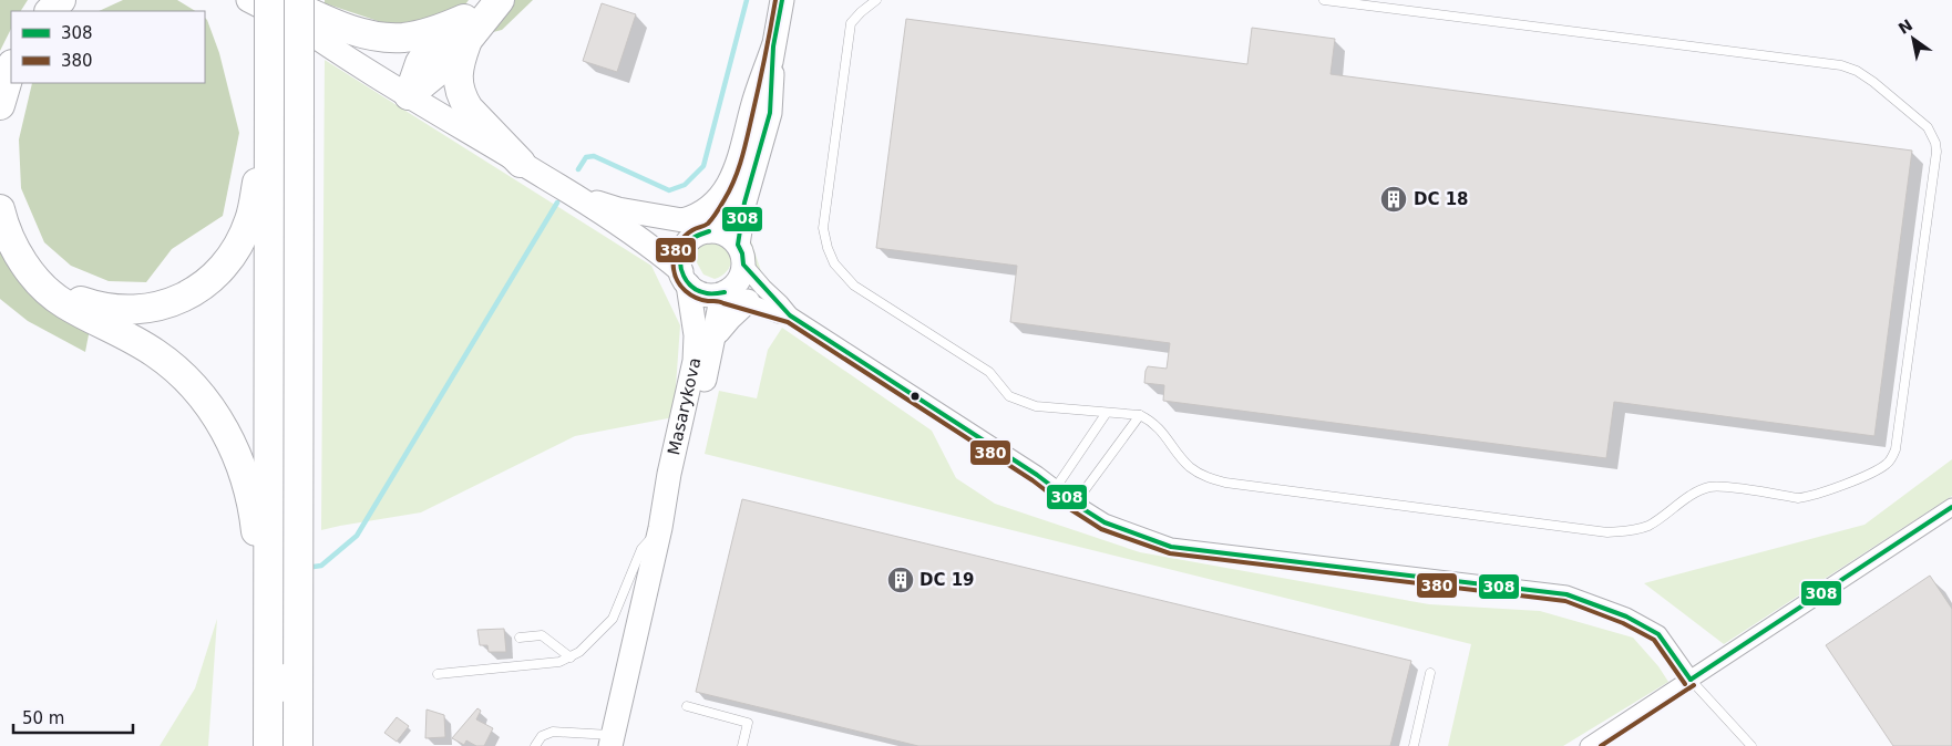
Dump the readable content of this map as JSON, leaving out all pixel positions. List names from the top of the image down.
{
  "streets": {
    "main road": ["Masarykova"]
  },
  "places": {
    "building": ["DC 18", "DC 19"]
  },
  "lines": ["transit line 308", "transit line 380"],
  "legend": ["308", "380"],
  "scale_bar": "50 m",
  "north": "top left"
}
